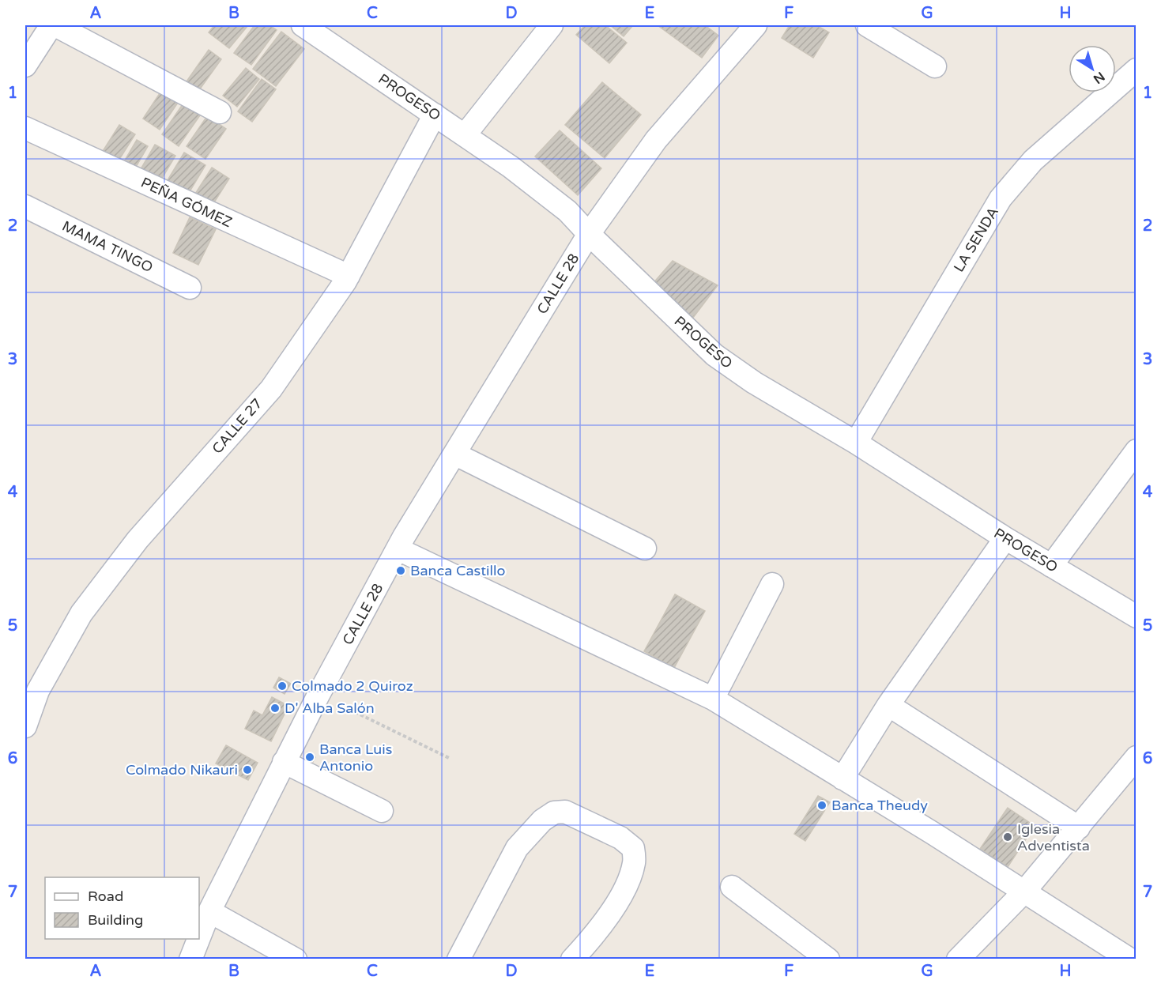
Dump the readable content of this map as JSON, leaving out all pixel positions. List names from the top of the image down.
{
  "streets": {
    "street": [
      "PROGESO",
      "PEÑA GÓMEZ",
      "LA SENDA",
      "MAMA TINGO",
      "CALLE 28",
      "CALLE 27"
    ]
  },
  "crossings": [
    ["PROGESO", "LA SENDA"],
    ["PROGESO", "CALLE 28"],
    ["PROGESO", "CALLE 27"],
    ["PEÑA GÓMEZ", "CALLE 27"]
  ],
  "places": [
    "Banca Castillo",
    "Colmado 2 Quiroz",
    "D' Alba Salón",
    "Banca Luis Antonio",
    "Colmado Nikauri",
    "Banca Theudy",
    "Iglesia Adventista"
  ],
  "legend": ["Road", "Building"],
  "north": "bottom right",
  "grid": {
    "columns": [
      "A",
      "B",
      "C",
      "D",
      "E",
      "F",
      "G",
      "H"
    ],
    "rows": [
      "1",
      "2",
      "3",
      "4",
      "5",
      "6",
      "7"
    ]
  }
}
